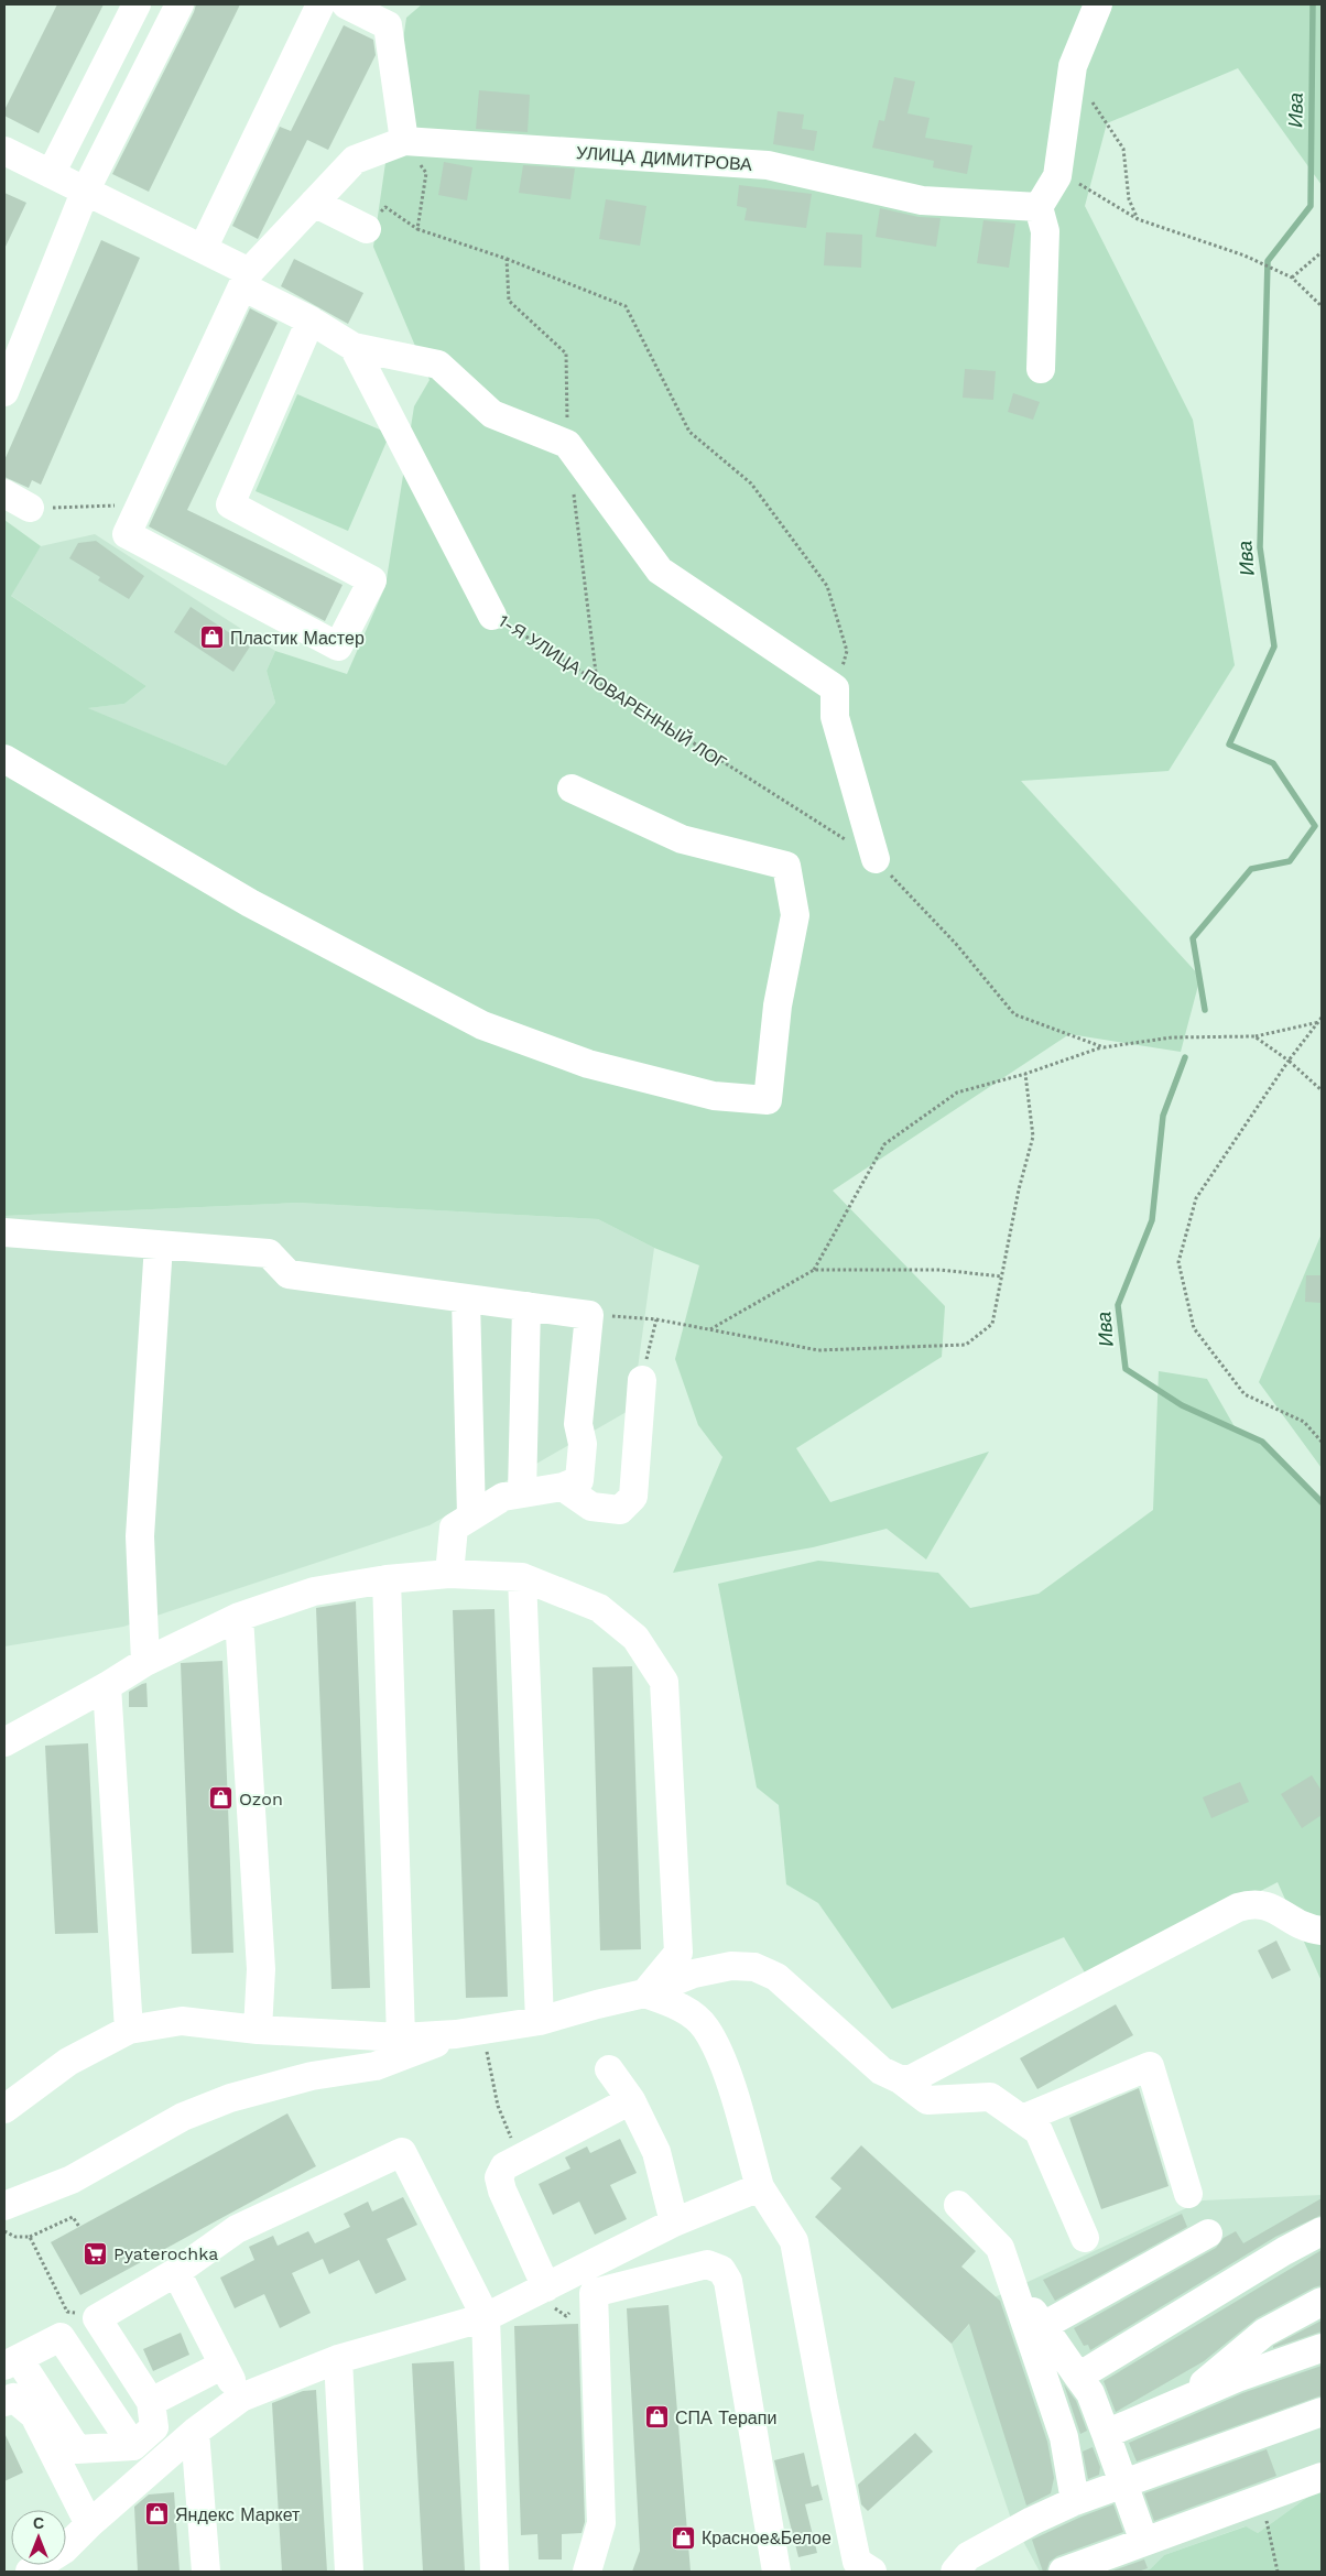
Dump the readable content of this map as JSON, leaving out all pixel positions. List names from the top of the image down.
{
  "streets": {
    "street": ["УЛИЦА ДИМИТРОВА", "1-Я УЛИЦА ПОВАРЕННЫЙ ЛОГ"]
  },
  "water": ["Ива"],
  "places": {
    "shop": [
      "Пластик Мастер",
      "Ozon",
      "СПА Терапи",
      "Яндекс Маркет",
      "Красное&Белое"
    ],
    "supermarket": ["Pyaterochka"]
  },
  "north": "top"
}
